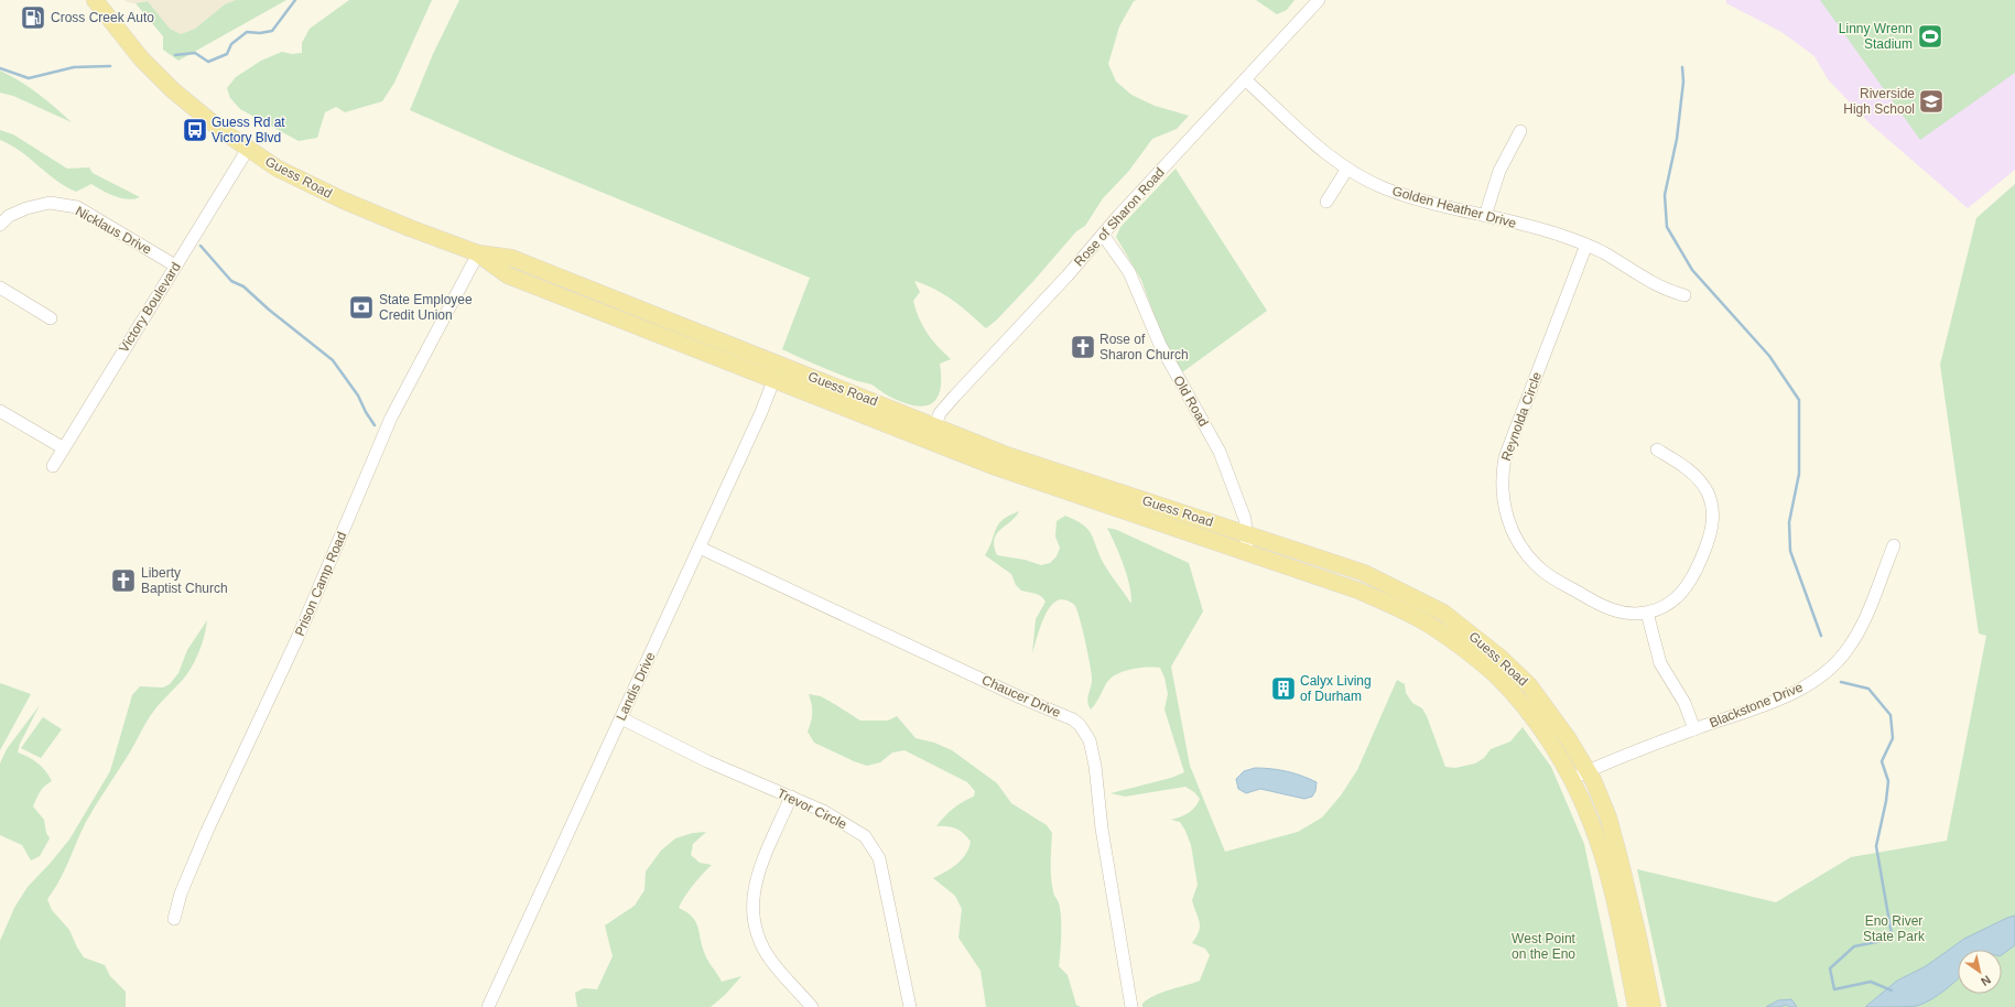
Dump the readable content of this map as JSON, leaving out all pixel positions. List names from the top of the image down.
{
  "streets": {
    "main road": ["Guess Road"],
    "street": [
      "Golden Heather Drive",
      "Rose of Sharon Road",
      "Nicklaus Drive",
      "Victory Boulevard",
      "Old Road",
      "Reynolda Circle",
      "Prison Camp Road",
      "Landis Drive",
      "Chaucer Drive",
      "Blackstone Drive",
      "Trevor Circle"
    ]
  },
  "crossings": [
    ["Guess Road", "Rose of Sharon Road"],
    ["Guess Road", "Victory Boulevard"],
    ["Guess Road", "Old Road"],
    ["Guess Road", "Prison Camp Road"],
    ["Guess Road", "Landis Drive"],
    ["Guess Road", "Blackstone Drive"],
    ["Golden Heather Drive", "Rose of Sharon Road"],
    ["Golden Heather Drive", "Reynolda Circle"],
    ["Rose of Sharon Road", "Old Road"],
    ["Nicklaus Drive", "Victory Boulevard"],
    ["Landis Drive", "Chaucer Drive"],
    ["Landis Drive", "Trevor Circle"]
  ],
  "parks": ["Eno River State Park", "West Point on the Eno"],
  "places": {
    "fuel station": ["Cross Creek Auto"],
    "sports": ["Linny Wrenn Stadium"],
    "school or university": ["Riverside High School"],
    "bus stop": ["Guess Rd at Victory Blvd"],
    "bank": ["State Employee Credit Union"],
    "church": ["Rose of Sharon Church", "Liberty Baptist Church"],
    "building": ["Calyx Living of Durham"]
  },
  "north": "bottom right"
}
